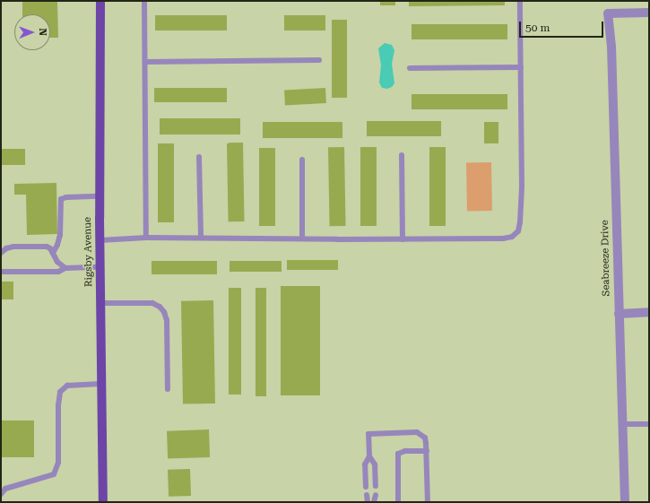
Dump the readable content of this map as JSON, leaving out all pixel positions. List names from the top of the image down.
{
  "streets": {
    "main road": ["Rigsby Avenue"],
    "street": ["Seabreeze Drive"]
  },
  "scale_bar": "50 m",
  "north": "right"
}
